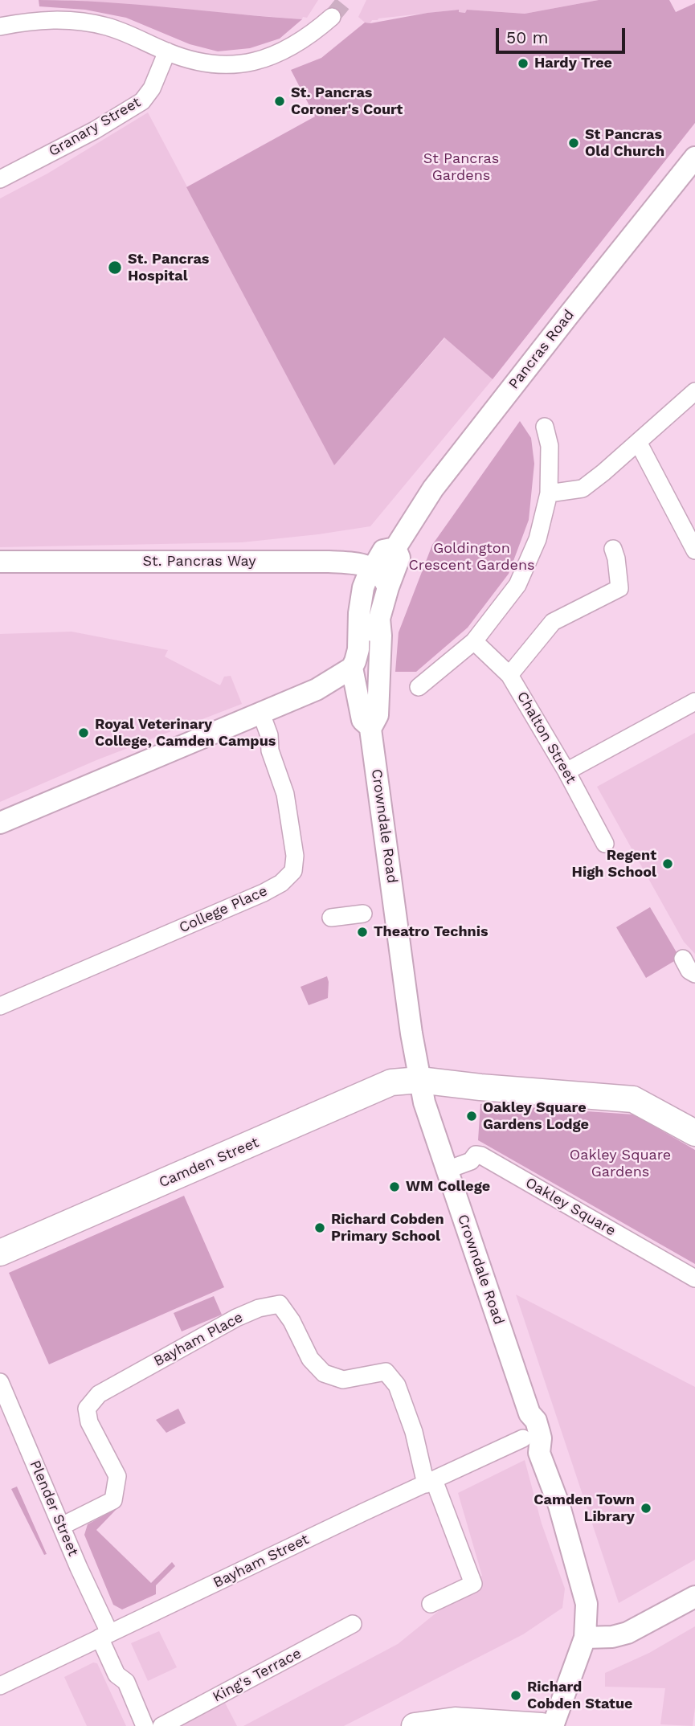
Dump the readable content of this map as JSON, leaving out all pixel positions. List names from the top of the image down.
{
  "streets": {
    "highway": ["Camden Street"],
    "main road": ["Pancras Road", "St. Pancras Way", "Crowndale Road"],
    "street": [
      "Granary Street",
      "Chalton Street",
      "College Place",
      "Oakley Square",
      "Bayham Place",
      "Plender Street",
      "Bayham Street",
      "King's Terrace"
    ]
  },
  "crossings": [
    ["Pancras Road", "Crowndale Road"],
    ["St. Pancras Way", "Crowndale Road"],
    ["Crowndale Road", "Camden Street"],
    ["Crowndale Road", "Oakley Square"],
    ["Bayham Place", "Plender Street"],
    ["Bayham Place", "Bayham Street"],
    ["Plender Street", "Bayham Street"]
  ],
  "parks": ["St Pancras Gardens", "Goldington Crescent Gardens", "Oakley Square Gardens"],
  "places": [
    "Hardy Tree",
    "St. Pancras Coroner's Court",
    "St Pancras Old Church",
    "St. Pancras Hospital",
    "Royal Veterinary College, Camden Campus",
    "Regent High School",
    "Theatro Technis",
    "Oakley Square Gardens Lodge",
    "WM College",
    "Richard Cobden Primary School",
    "Camden Town Library",
    "Richard Cobden Statue"
  ],
  "scale_bar": "50 m"
}
